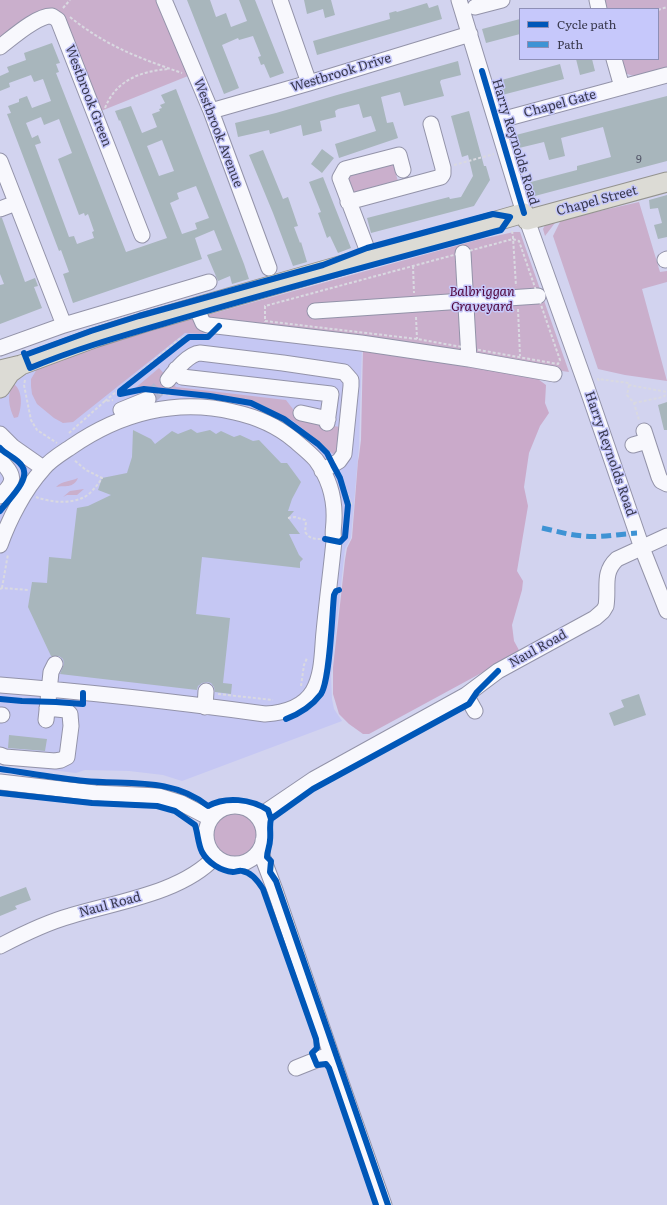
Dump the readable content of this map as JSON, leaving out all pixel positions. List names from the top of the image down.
{
  "streets": {
    "main road": ["Chapel Street"],
    "street": [
      "Westbrook Drive",
      "Westbrook Green",
      "Chapel Gate",
      "Westbrook Avenue",
      "Harry Reynolds Road",
      "Naul Road"
    ]
  },
  "crossings": [
    ["Westbrook Drive", "Westbrook Avenue"],
    ["Westbrook Drive", "Harry Reynolds Road"],
    ["Chapel Gate", "Harry Reynolds Road"],
    ["Harry Reynolds Road", "Chapel Street"],
    ["Harry Reynolds Road", "Naul Road"]
  ],
  "parks": ["Balbriggan Graveyard"],
  "house_numbers": ["9"],
  "legend": ["Cycle path", "Path"]
}
